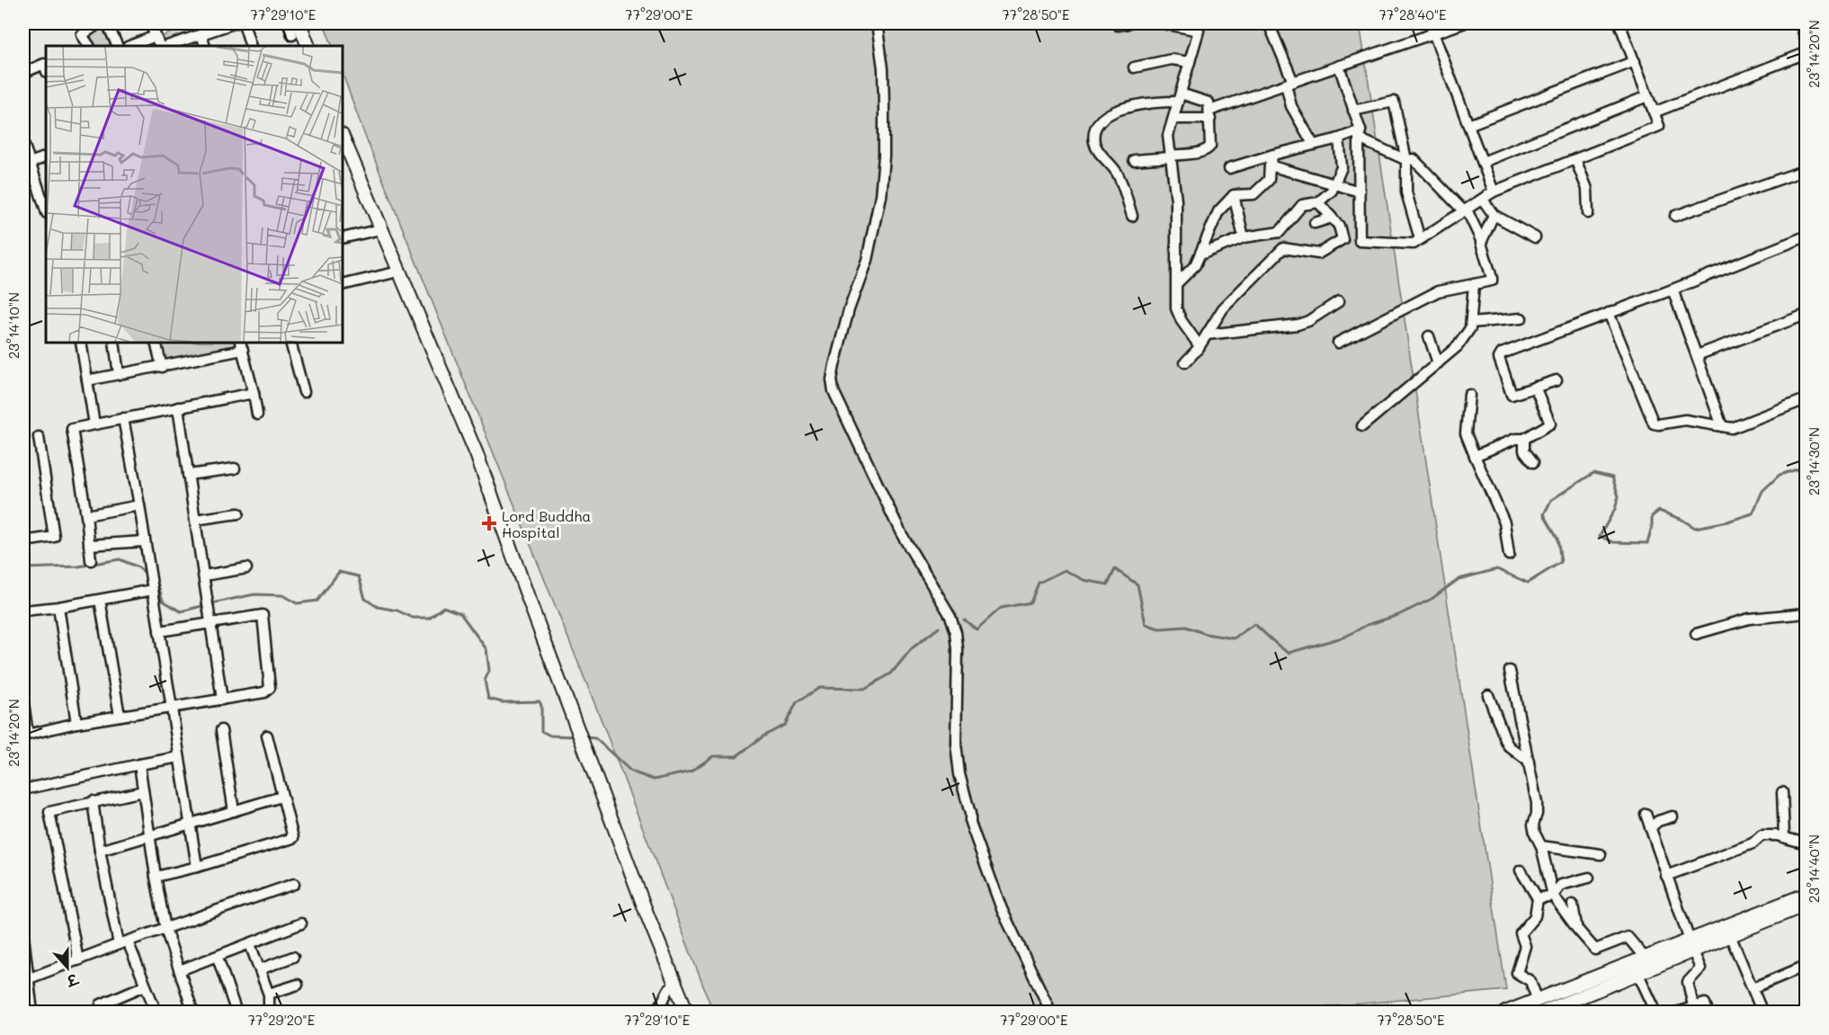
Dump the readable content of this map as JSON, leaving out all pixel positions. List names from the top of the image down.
{
  "places": {
    "health": ["Lord Buddha Hospital"]
  },
  "north": "bottom",
  "coordinates": [
    "77°29'10\"E",
    "77°29'00\"E",
    "77°28'50\"E",
    "77°28'40\"E",
    "23°14'20\"N",
    "23°14'10\"N",
    "23°14'30\"N",
    "23°14'40\"N",
    "77°29'20\"E"
  ]
}
